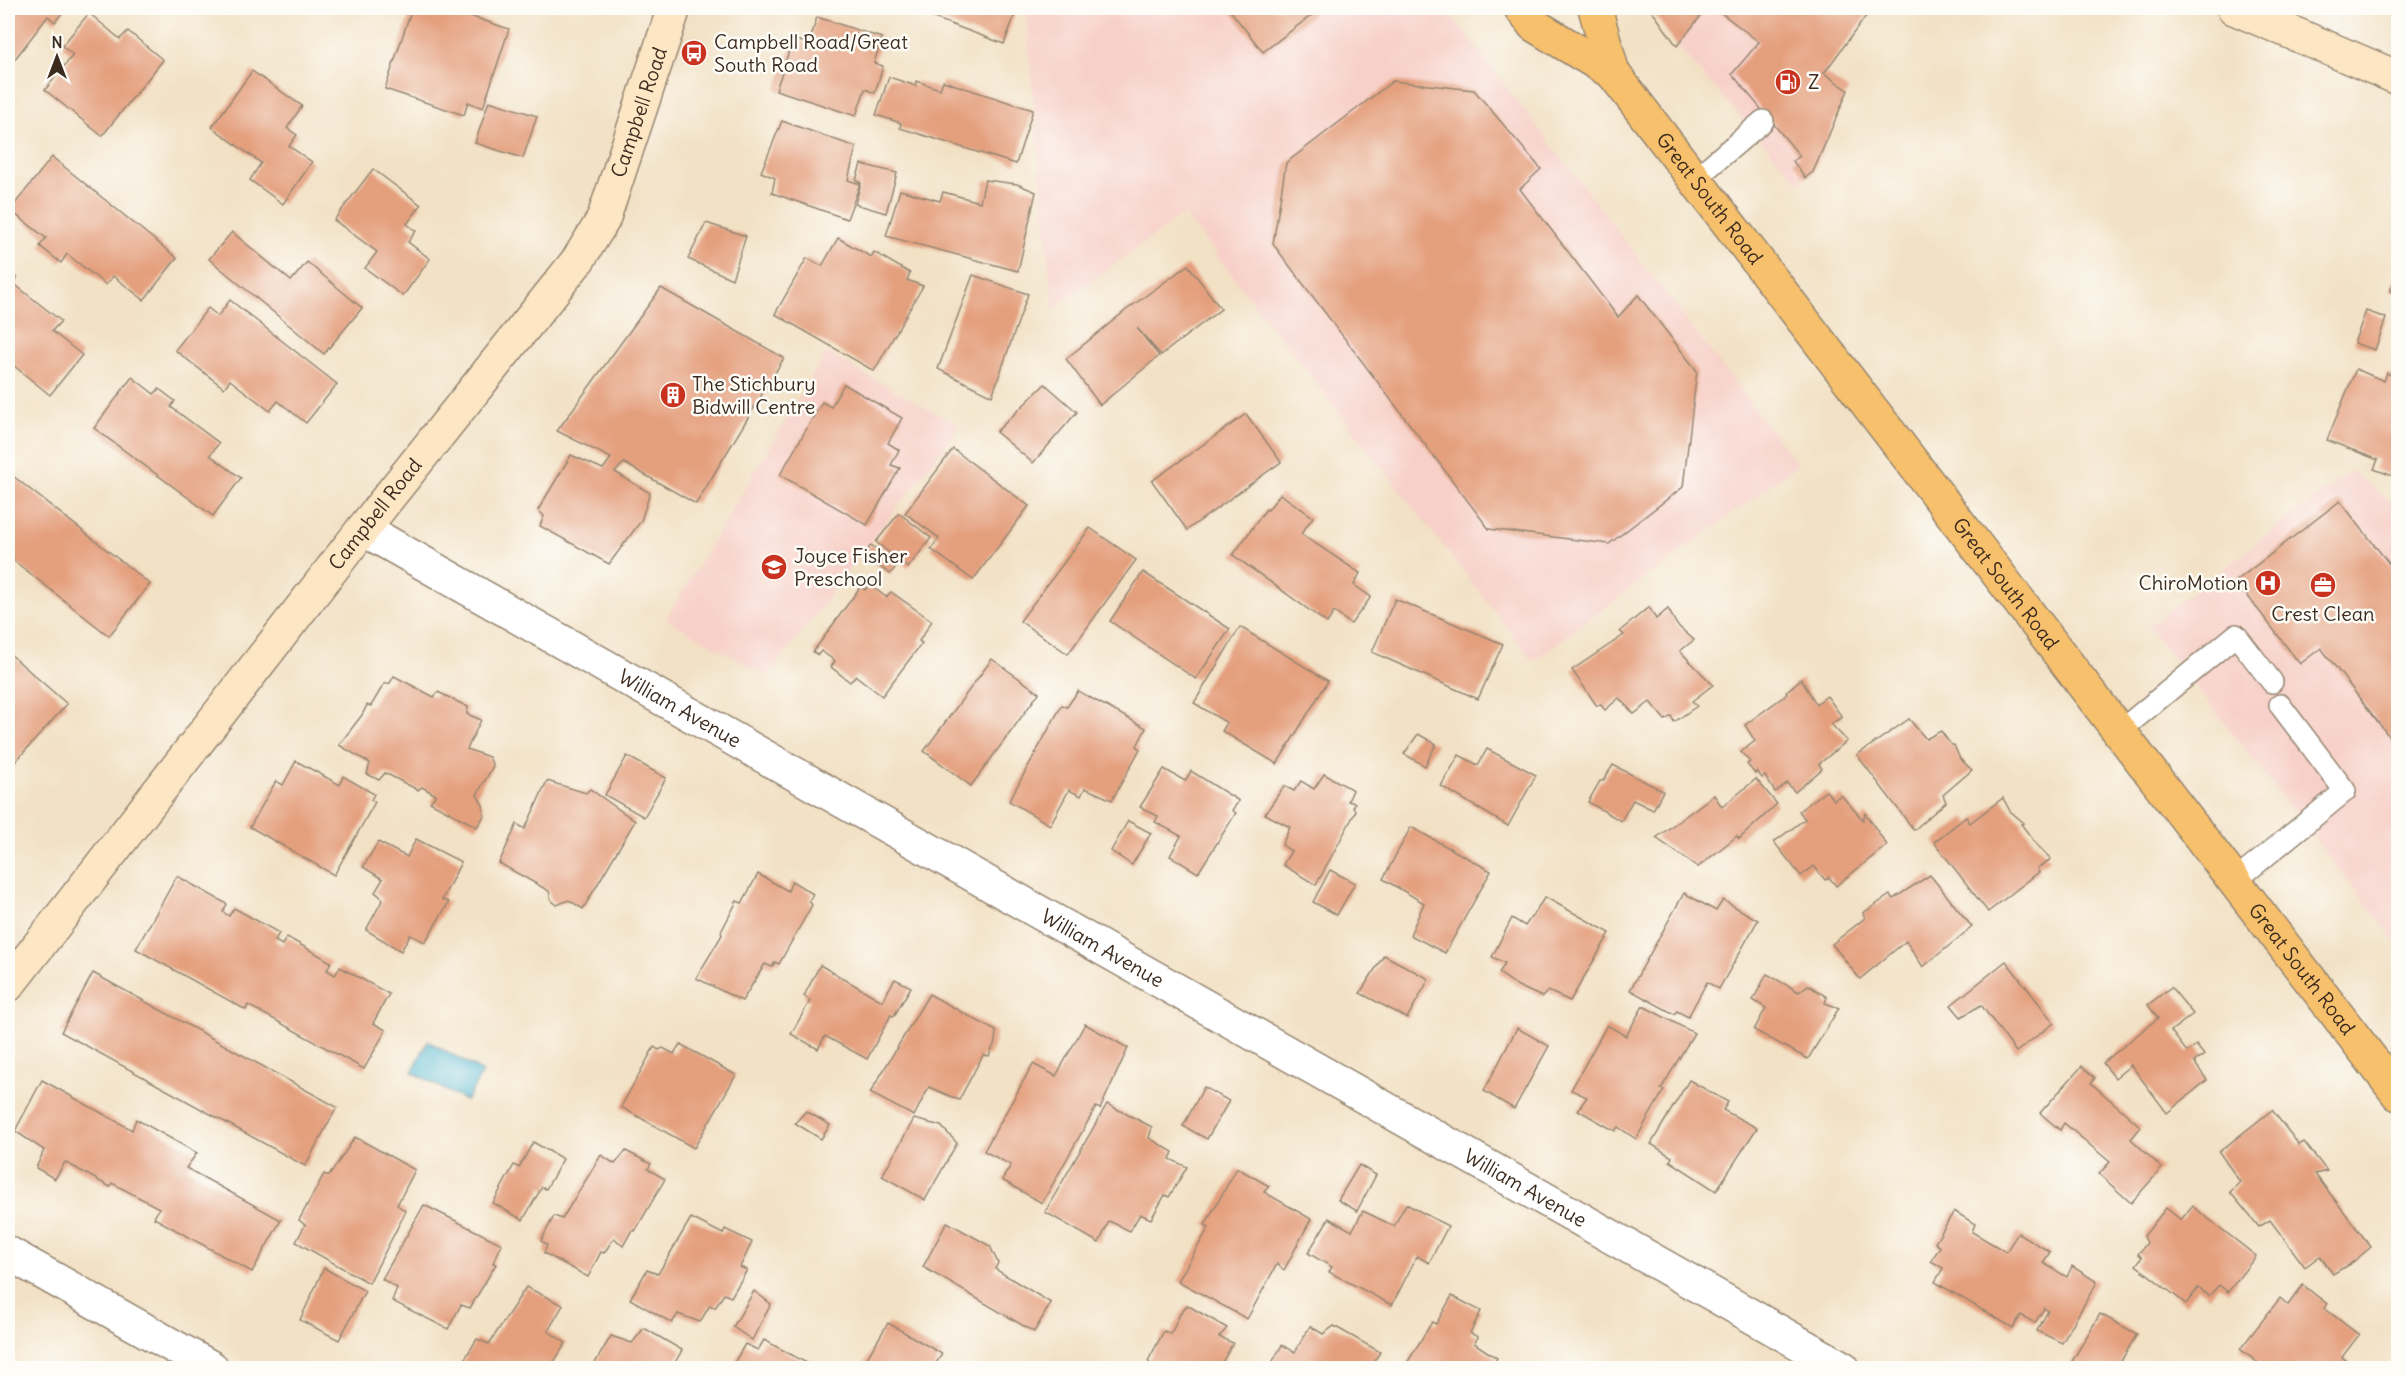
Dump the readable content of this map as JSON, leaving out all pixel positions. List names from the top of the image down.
{
  "streets": {
    "main road": ["Campbell Road", "Great South Road"],
    "street": ["William Avenue"]
  },
  "crossings": [
    ["Campbell Road", "William Avenue"]
  ],
  "places": {
    "bus stop": ["Campbell Road/Great South Road"],
    "fuel station": ["Z"],
    "building": ["The Stichbury Bidwill Centre"],
    "school or university": ["Joyce Fisher Preschool"],
    "hospital": ["ChiroMotion"],
    "office": ["Crest Clean"]
  },
  "north": "top"
}
